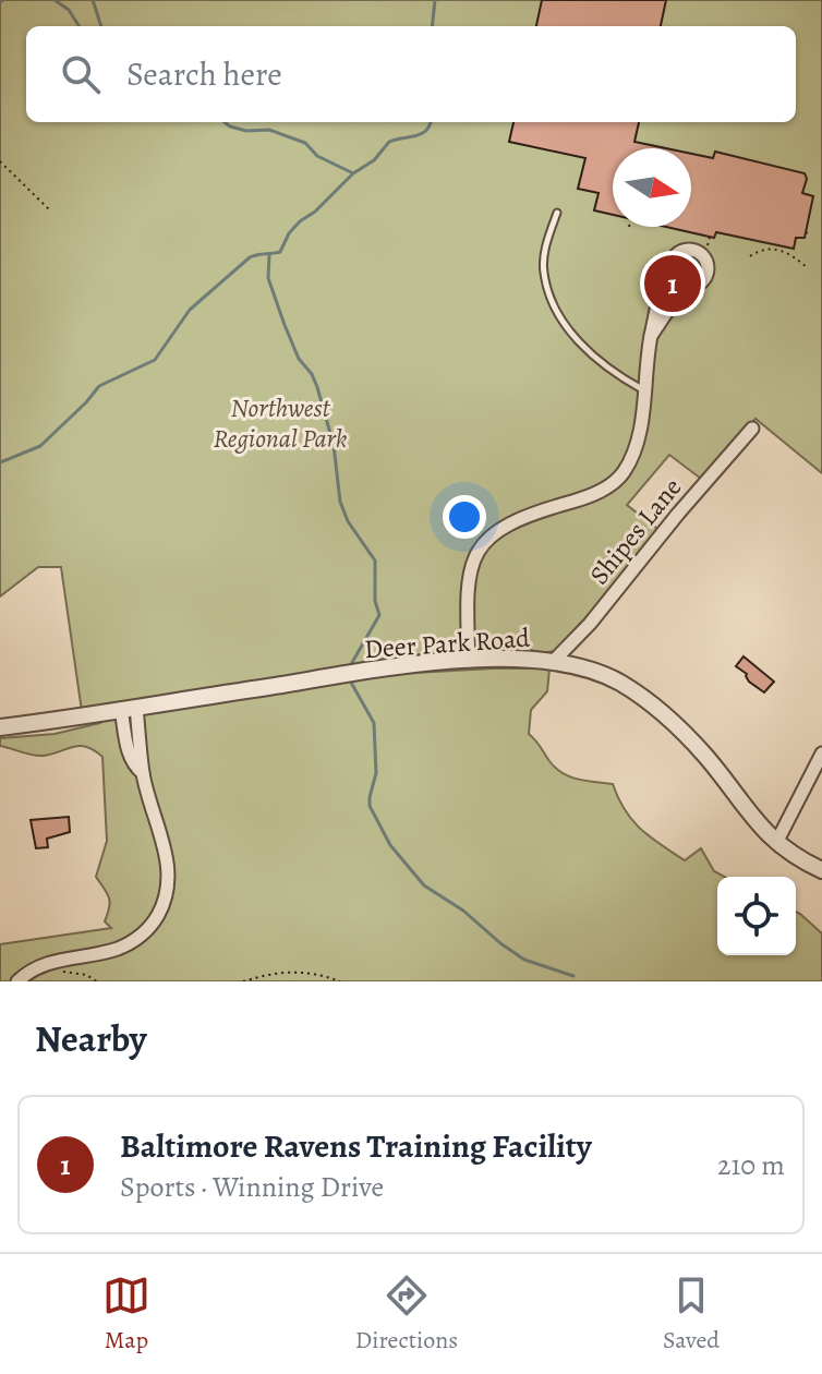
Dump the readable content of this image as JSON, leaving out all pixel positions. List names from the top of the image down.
{
  "streets": {
    "street": ["Shipes Lane", "Deer Park Road"]
  },
  "crossings": [
    ["Shipes Lane", "Deer Park Road"]
  ],
  "parks": ["Northwest Regional Park"],
  "north": "right",
  "page": {
    "search": "Search here",
    "pins": "1",
    "heading": "Nearby",
    "list": [
      {
        "mark": "1",
        "name": "Baltimore Ravens Training Facility",
        "note": "Sports · Winning Drive",
        "value": "210 m"
      }
    ],
    "nav": ["Map", "Directions", "Saved"]
  }
}
